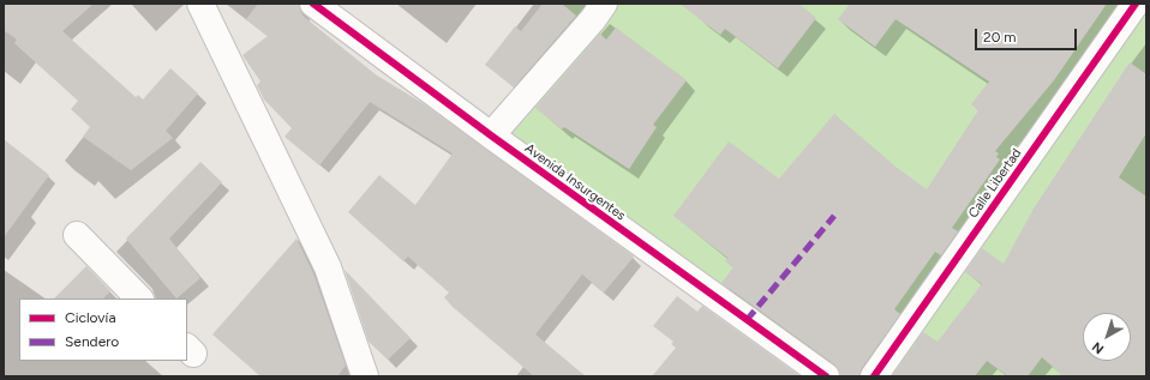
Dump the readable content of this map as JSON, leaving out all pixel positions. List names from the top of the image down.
{
  "streets": {
    "street": ["Avenida Insurgentes", "Calle Libertad"]
  },
  "legend": ["Ciclovía", "Sendero"],
  "scale_bar": "20 m",
  "north": "bottom left"
}
